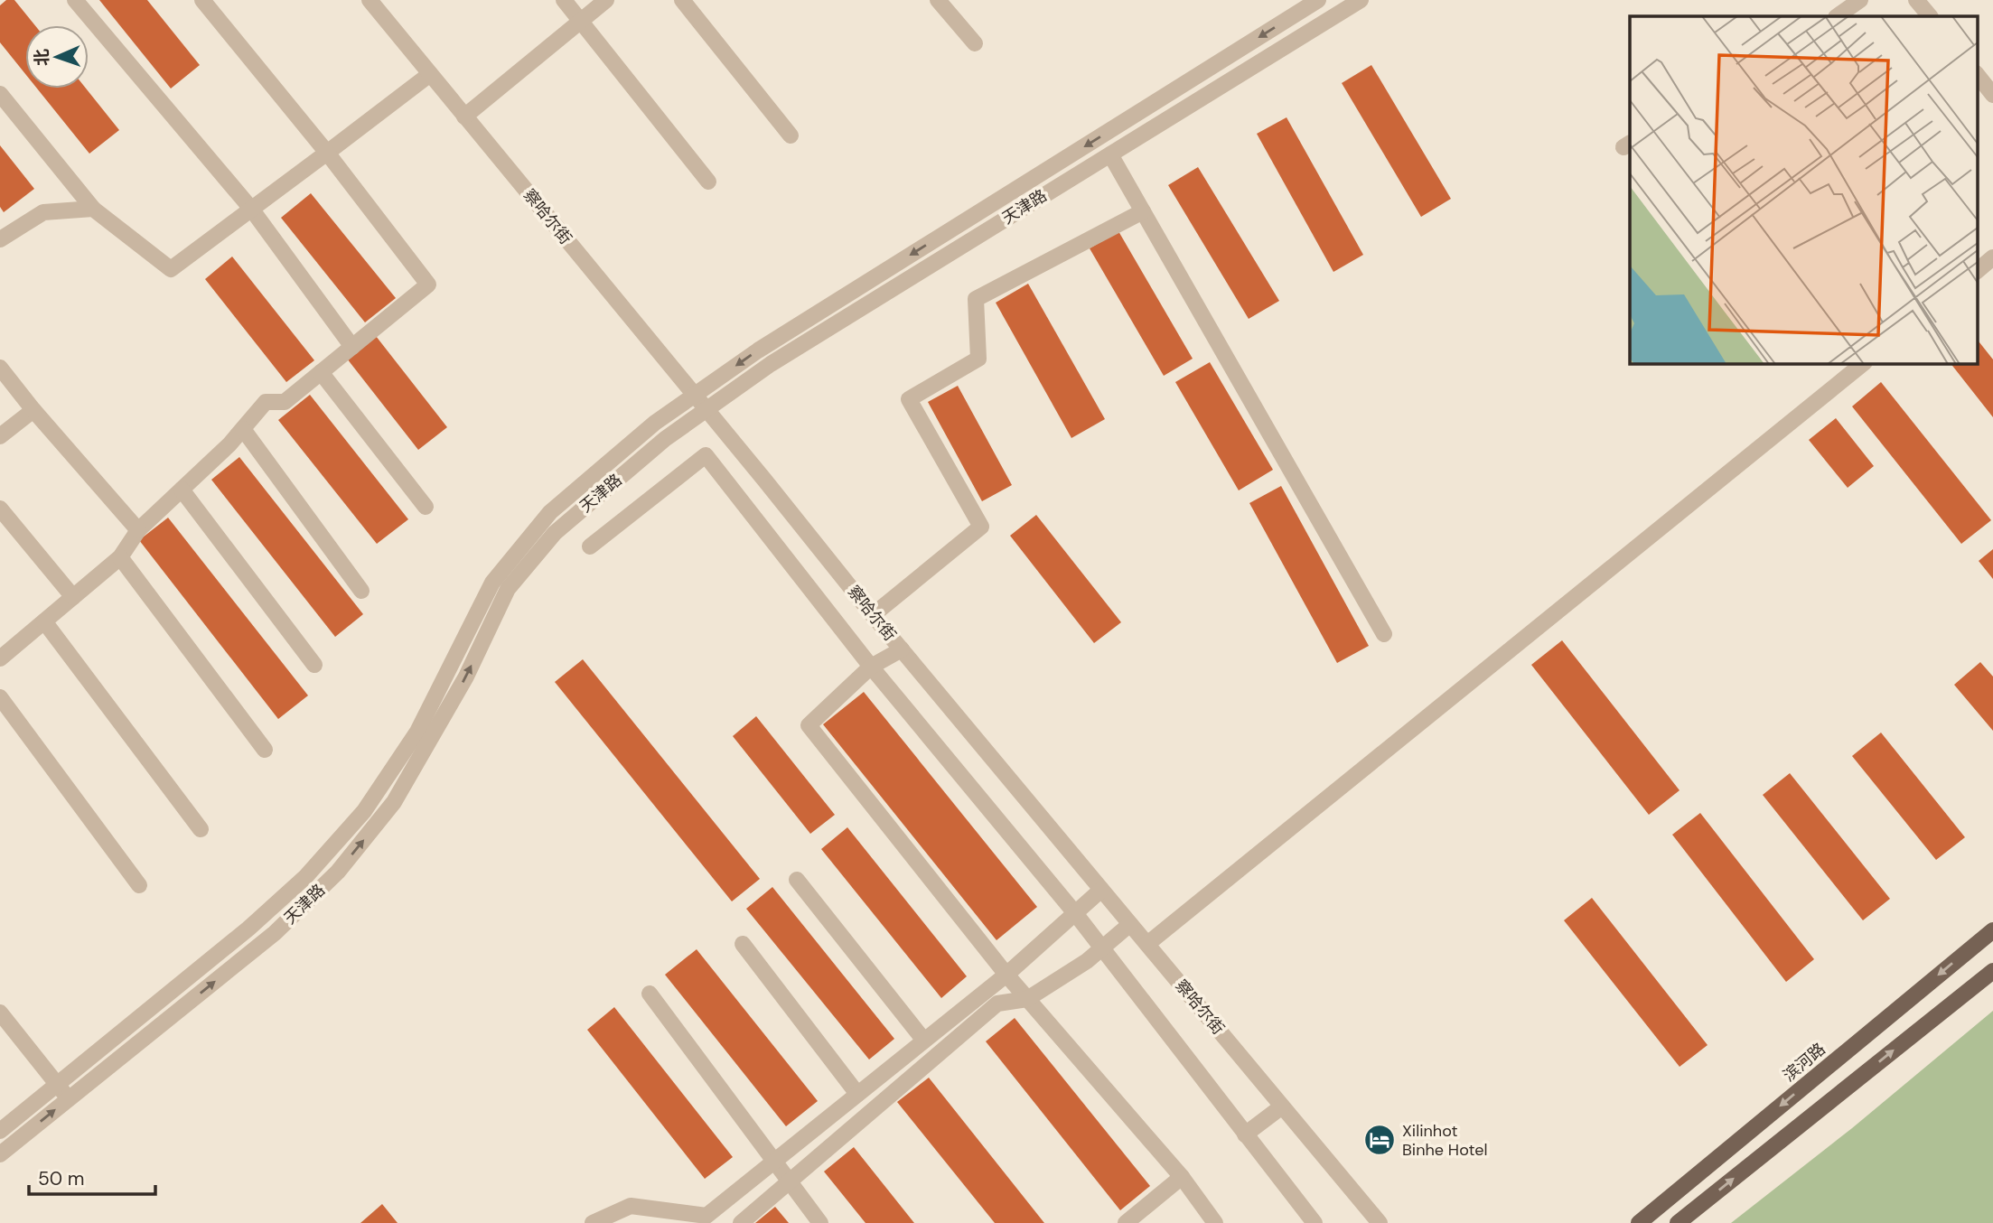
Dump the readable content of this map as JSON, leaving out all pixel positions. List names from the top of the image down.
{
  "streets": {
    "main road": ["滨河路"],
    "street": ["天津路", "察哈尔街"]
  },
  "crossings": [
    ["天津路", "察哈尔街"]
  ],
  "places": {
    "hotel": ["Xilinhot Binhe Hotel"]
  },
  "scale_bar": "50 m",
  "north": "left"
}
